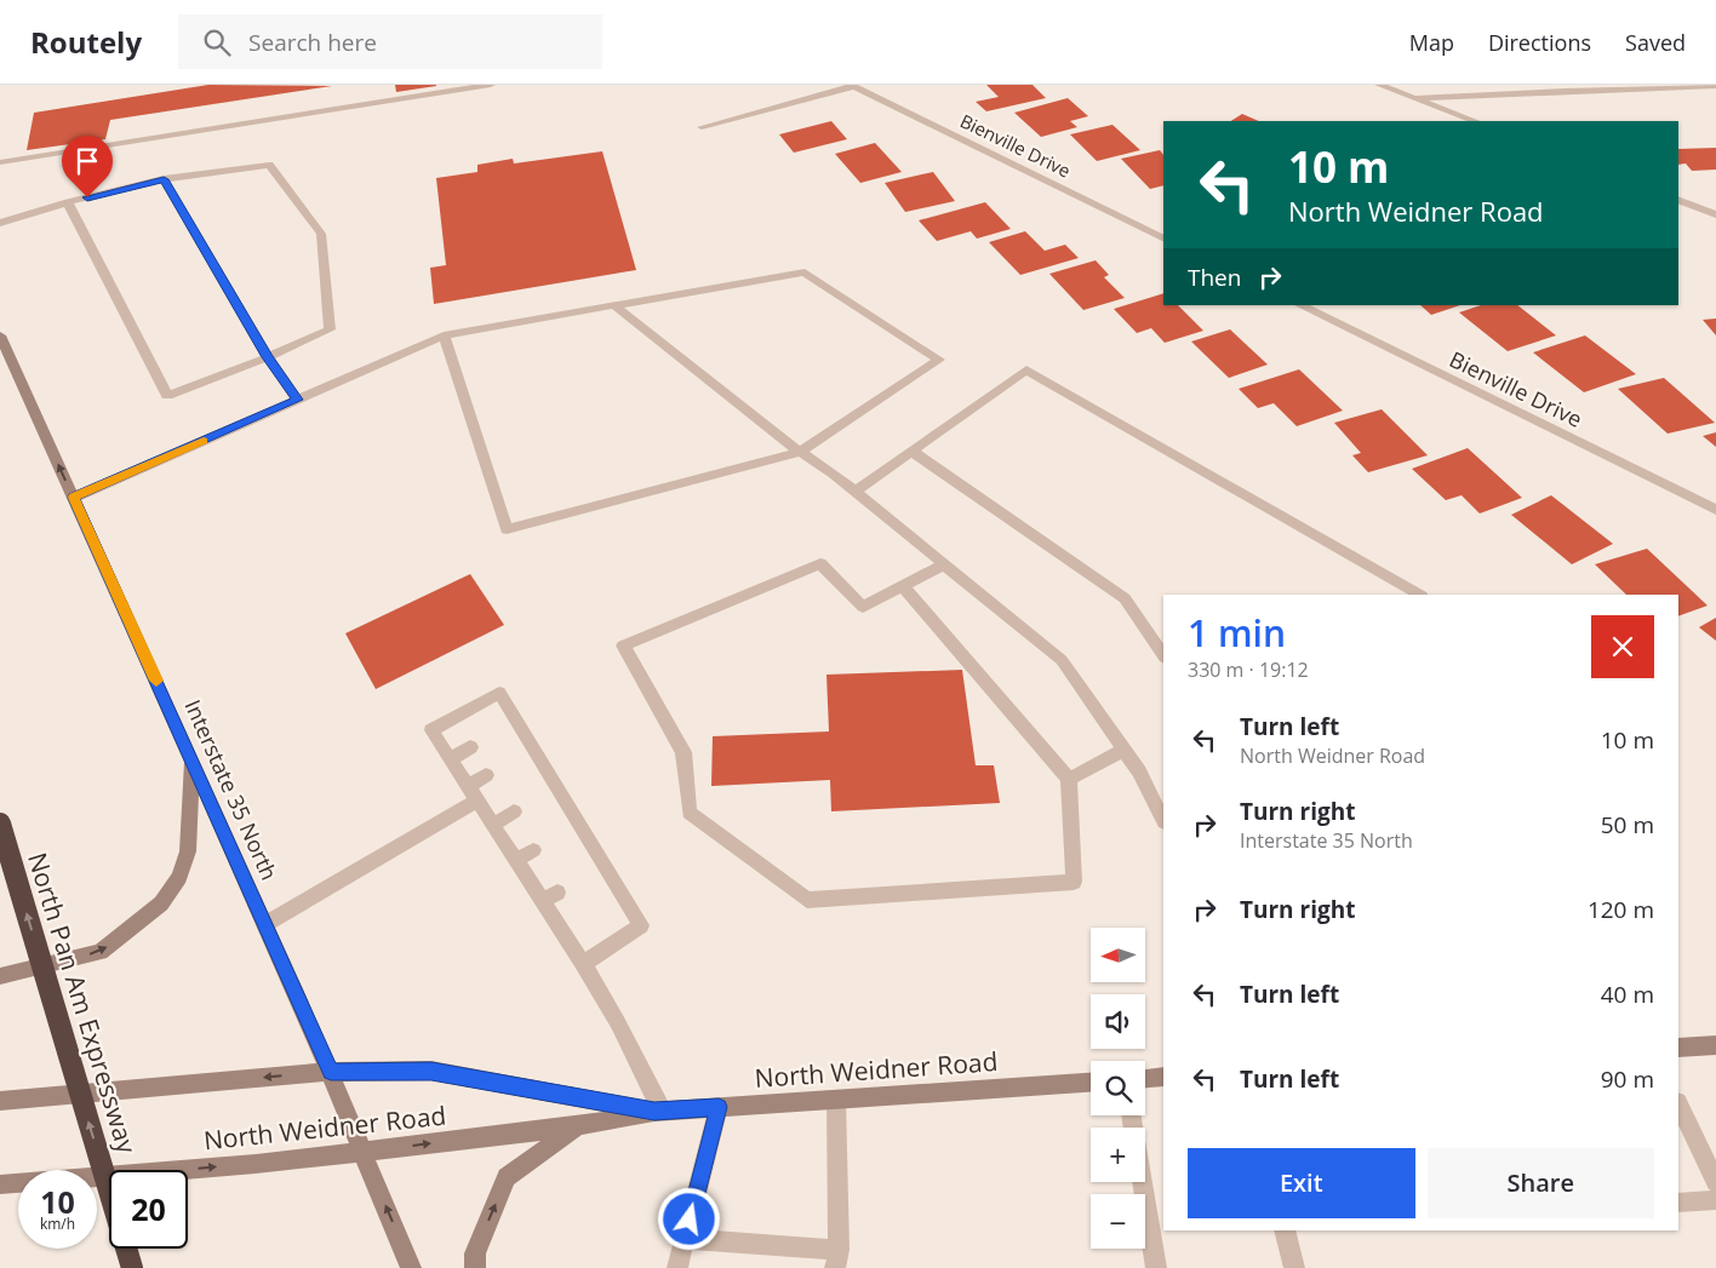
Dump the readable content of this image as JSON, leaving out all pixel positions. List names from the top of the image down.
{
  "streets": {
    "highway": ["North Pan Am Expressway"],
    "main road": ["Interstate 35 North", "North Weidner Road"],
    "street": ["Bienville Drive"]
  },
  "crossings": [
    ["Interstate 35 North", "North Weidner Road"]
  ],
  "one_way": ["North Pan Am Expressway"],
  "north": "left",
  "page": {
    "header": "Routely",
    "search": "Search here",
    "nav": ["Map", "Directions", "Saved"],
    "turn": ["10 m", "North Weidner Road"],
    "then": "Then",
    "heading": ["1 min", "330 m · 19:12"],
    "list": [
      {
        "name": "Turn left",
        "note": "North Weidner Road",
        "value": "10 m"
      },
      {
        "name": "Turn right",
        "note": "Interstate 35 North",
        "value": "50 m"
      },
      {
        "name": "Turn right",
        "value": "120 m"
      },
      {
        "name": "Turn left",
        "value": "40 m"
      },
      {
        "name": "Turn left",
        "value": "90 m"
      }
    ],
    "map_buttons": ["+", "−"],
    "buttons": ["Exit", "Share"],
    "speed": "10 km/h",
    "limit": "20"
  }
}
